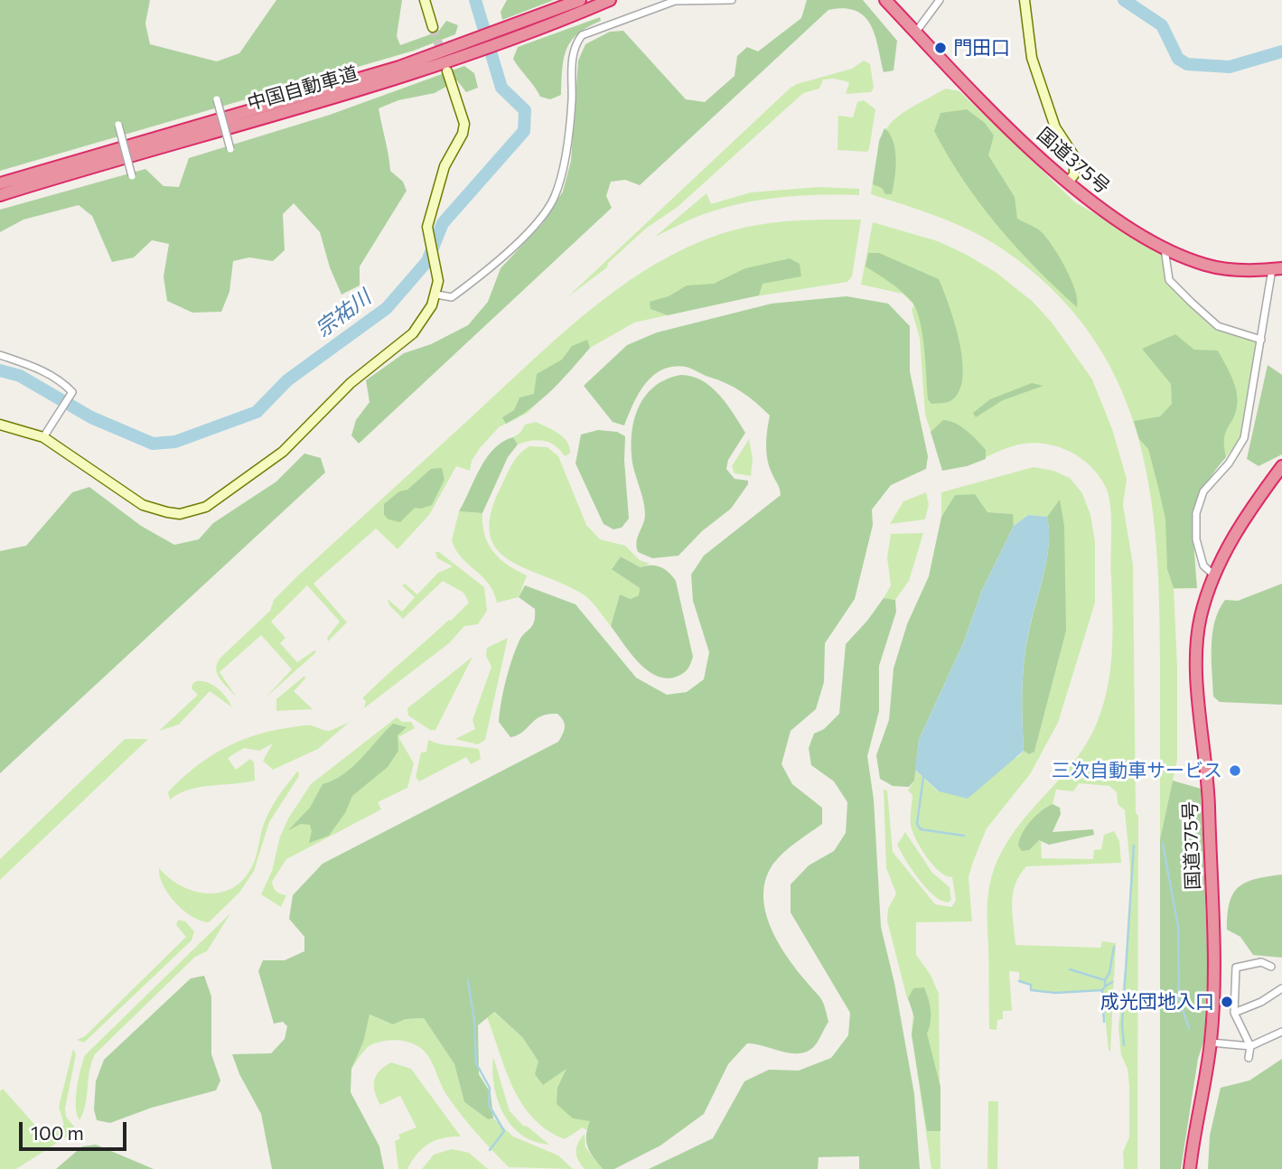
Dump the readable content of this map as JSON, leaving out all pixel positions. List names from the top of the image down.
{
  "streets": {
    "highway": ["中国自動車道", "国道375号"]
  },
  "water": ["宗祐川"],
  "places": ["門田口", "三次自動車サービス", "成光団地入口"],
  "scale_bar": "100 m"
}
